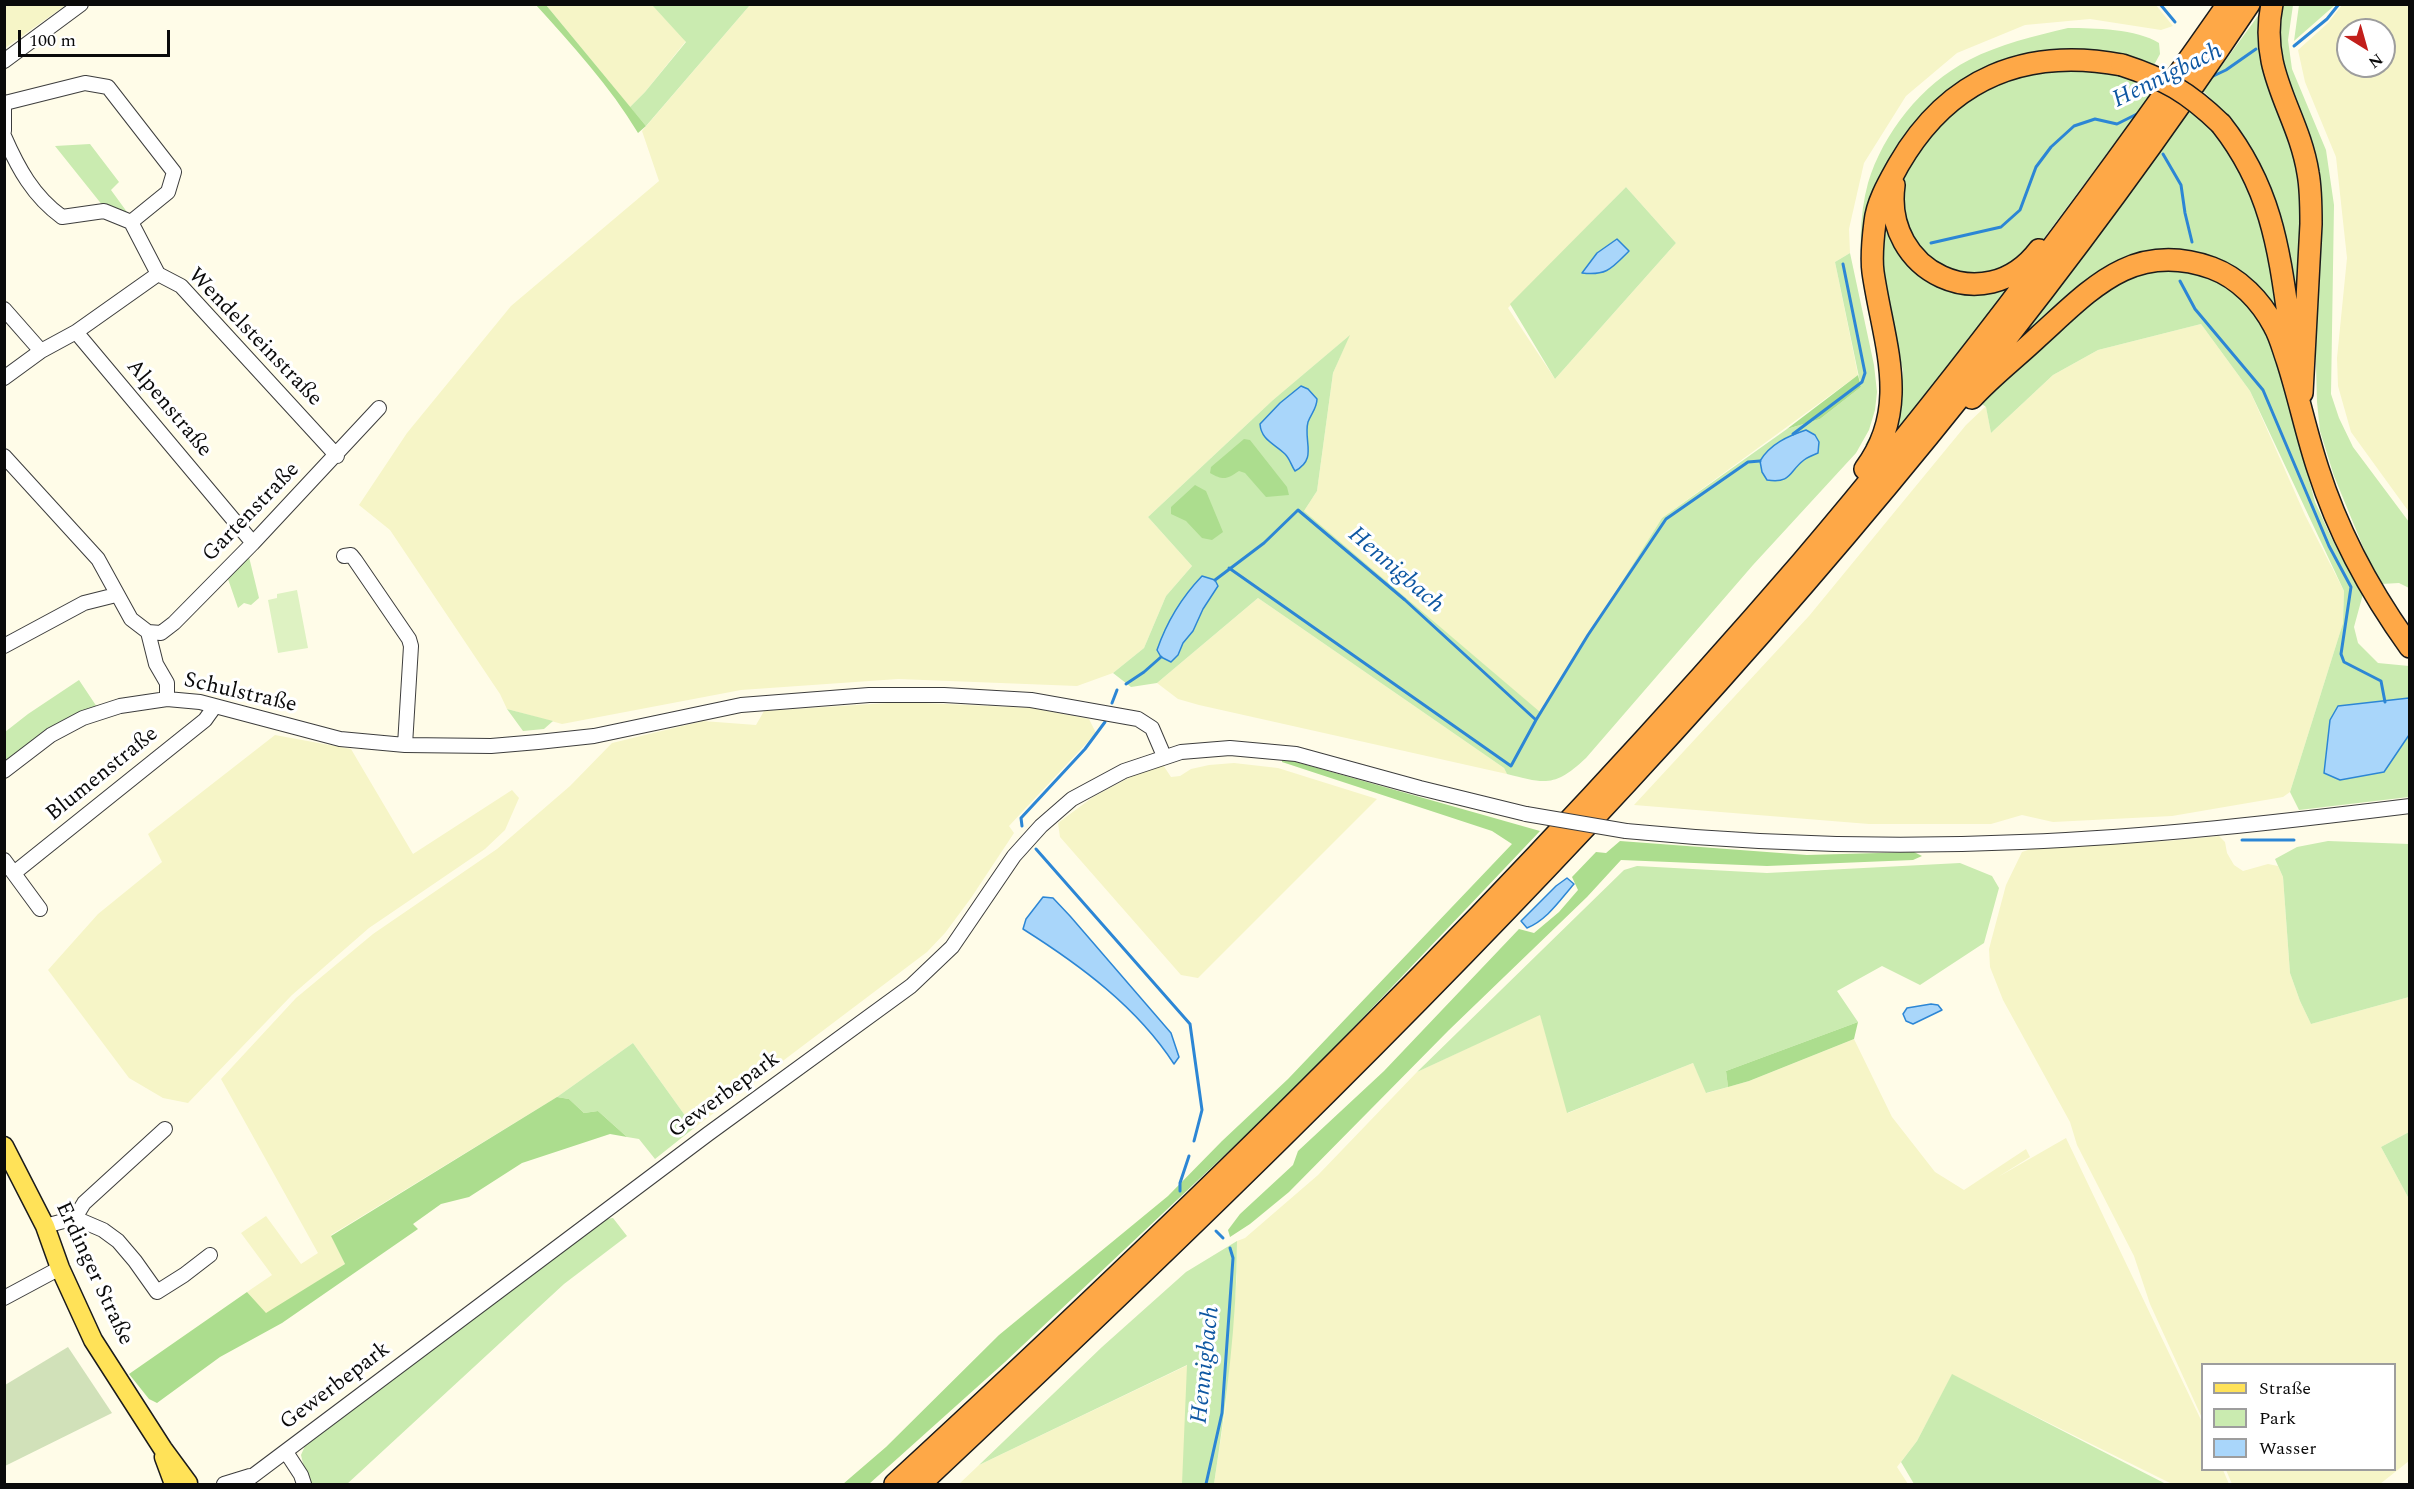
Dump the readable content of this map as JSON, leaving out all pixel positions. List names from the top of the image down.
{
  "streets": {
    "main road": ["Erdinger Straße"],
    "street": [
      "Wendelsteinstraße",
      "Alpenstraße",
      "Gartenstraße",
      "Schulstraße",
      "Blumenstraße",
      "Gewerbepark"
    ]
  },
  "crossings": [
    ["Wendelsteinstraße", "Alpenstraße"],
    ["Wendelsteinstraße", "Gartenstraße"],
    ["Alpenstraße", "Gartenstraße"],
    ["Schulstraße", "Blumenstraße"],
    ["Schulstraße", "Gewerbepark"]
  ],
  "water": ["Hennigbach"],
  "legend": ["Straße", "Park", "Wasser"],
  "scale_bar": "100 m",
  "north": "bottom right"
}
